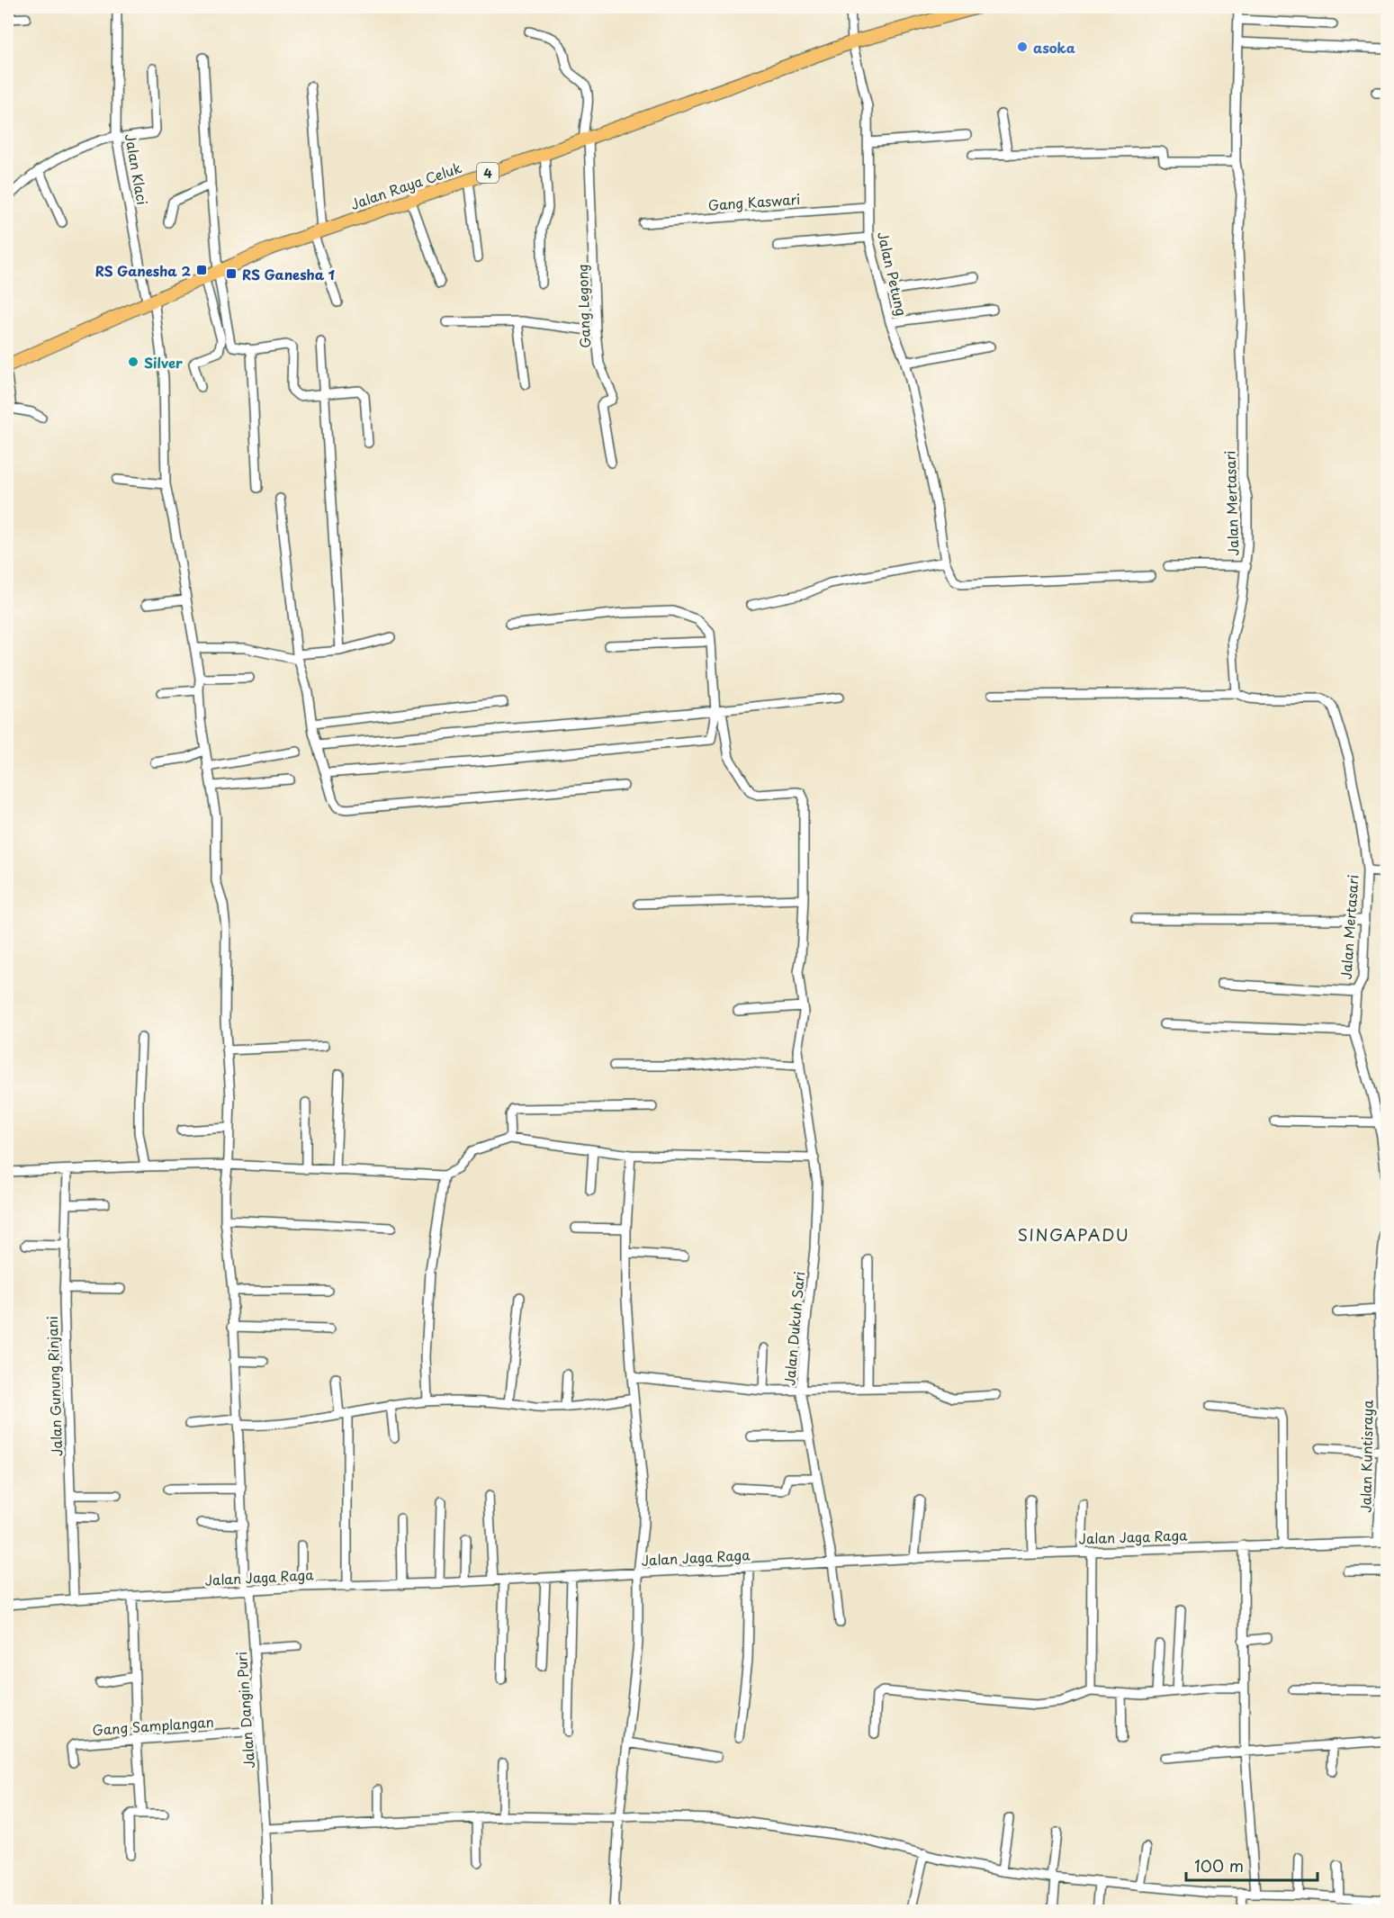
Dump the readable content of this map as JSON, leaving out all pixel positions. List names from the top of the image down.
{
  "streets": {
    "highway": ["4", "Jalan Raya Celuk"],
    "street": [
      "Jalan Klaci",
      "Gang Kaswari",
      "Jalan Petung",
      "Gang Legong",
      "Jalan Mertasari",
      "Jalan Dukuh Sari",
      "Jalan Gunung Rinjani",
      "Jalan Kuntisraya",
      "Jalan Jaga Raga",
      "Jalan Dangin Puri",
      "Gang Samplangan"
    ]
  },
  "crossings": [
    ["Jalan Klaci", "Jalan Raya Celuk"],
    ["Jalan Klaci", "Jalan Dangin Puri"],
    ["Jalan Raya Celuk", "Jalan Petung"],
    ["Jalan Raya Celuk", "Gang Legong"],
    ["Gang Kaswari", "Jalan Petung"],
    ["Jalan Dukuh Sari", "Jalan Jaga Raga"],
    ["Jalan Gunung Rinjani", "Jalan Jaga Raga"],
    ["Jalan Kuntisraya", "Jalan Jaga Raga"],
    ["Jalan Jaga Raga", "Jalan Dangin Puri"],
    ["Jalan Dangin Puri", "Gang Samplangan"]
  ],
  "districts": ["SINGAPADU"],
  "places": {
    "other": ["asoka", "Silver"],
    "transit": ["RS Ganesha 2", "RS Ganesha 1"]
  },
  "scale_bar": "100 m"
}
